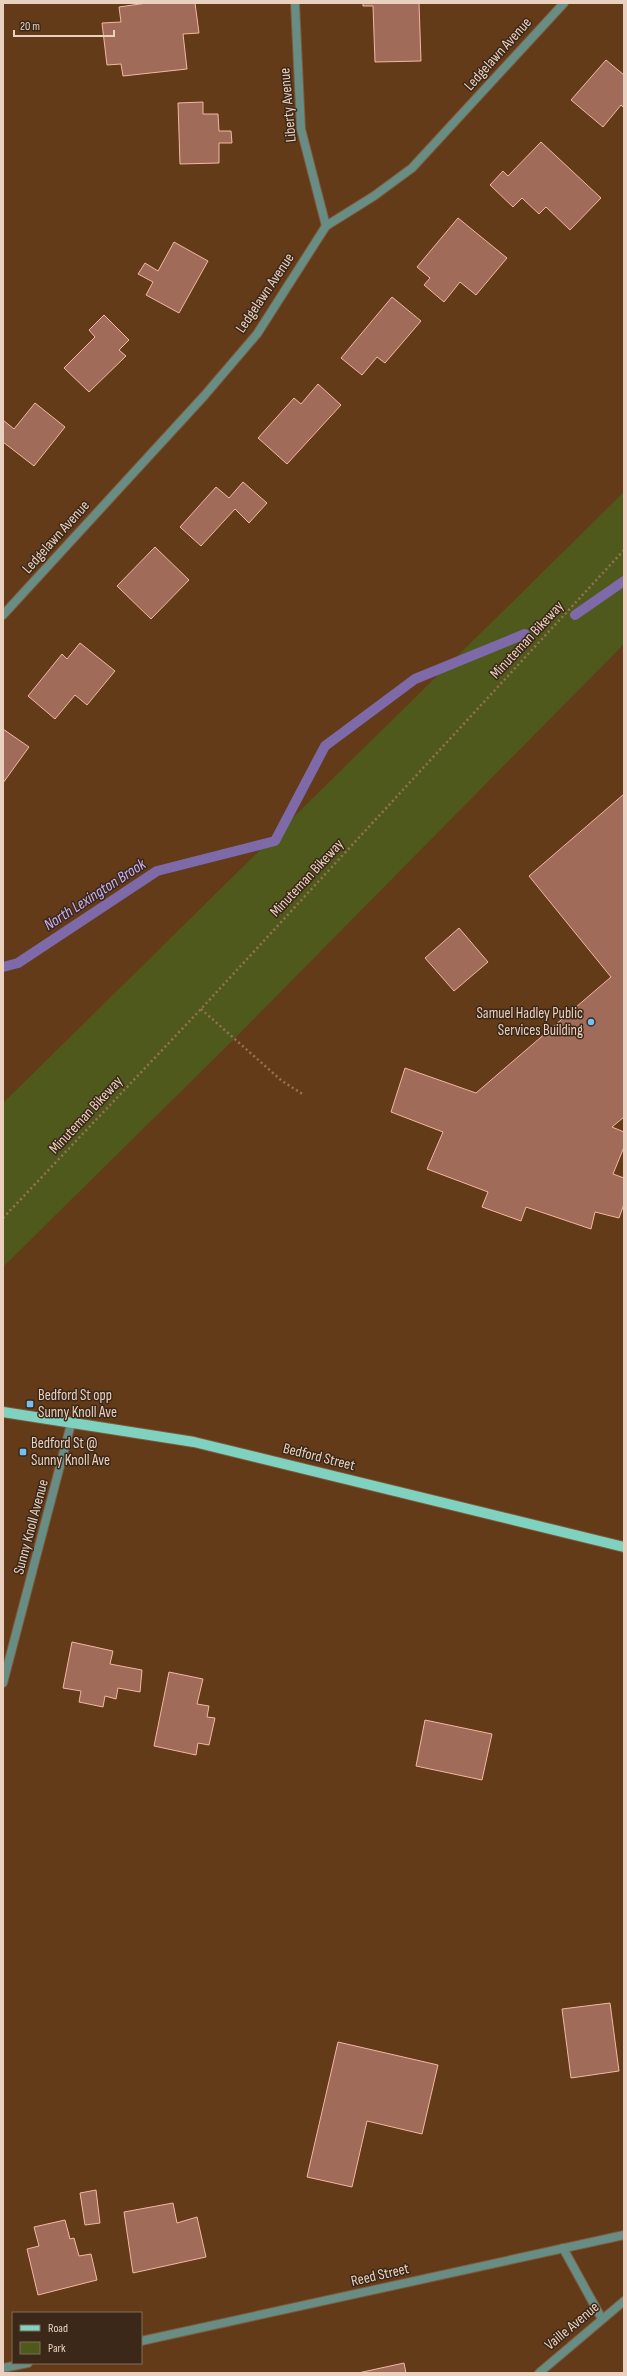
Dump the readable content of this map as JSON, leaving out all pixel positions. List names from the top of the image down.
{
  "streets": {
    "main road": ["Bedford Street"],
    "street": [
      "Ledgelawn Avenue",
      "Liberty Avenue",
      "Sunny Knoll Avenue",
      "Reed Street",
      "Vaille Avenue"
    ],
    "path": ["Minuteman Bikeway"]
  },
  "crossings": [
    ["Ledgelawn Avenue", "Liberty Avenue"],
    ["Bedford Street", "Sunny Knoll Avenue"]
  ],
  "water": ["North Lexington Brook"],
  "places": {
    "other": ["Samuel Hadley Public Services Building"],
    "transit": ["Bedford St opp Sunny Knoll Ave", "Bedford St @ Sunny Knoll Ave"]
  },
  "legend": ["Road", "Park"],
  "scale_bar": "20 m"
}
